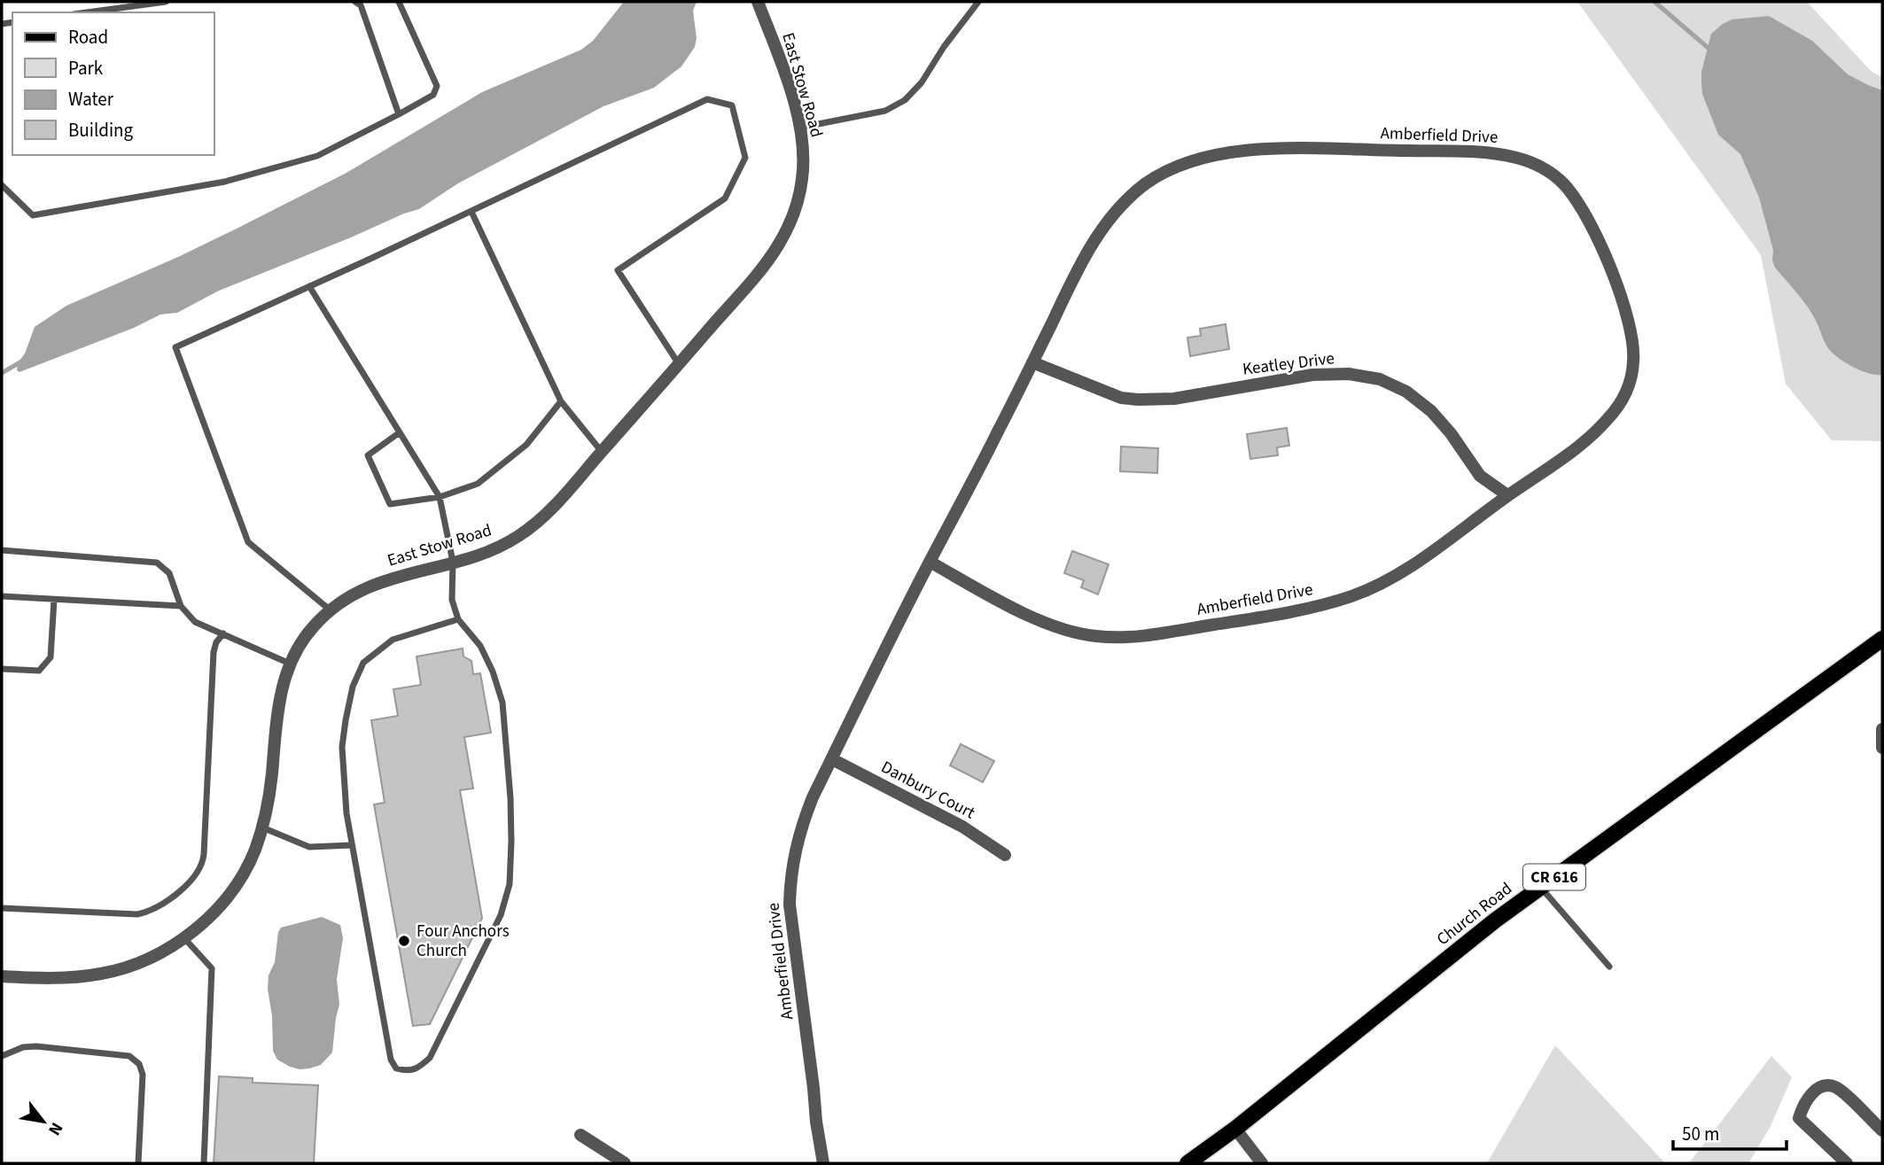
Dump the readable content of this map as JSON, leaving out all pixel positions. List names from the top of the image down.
{
  "streets": {
    "main road": ["CR 616", "Church Road"],
    "street": [
      "East Stow Road",
      "Amberfield Drive",
      "Keatley Drive",
      "Danbury Court"
    ]
  },
  "crossings": [
    ["Amberfield Drive", "Keatley Drive"],
    ["Amberfield Drive", "Danbury Court"]
  ],
  "places": ["Four Anchors Church"],
  "legend": [
    "Road",
    "Park",
    "Water",
    "Building"
  ],
  "scale_bar": "50 m",
  "north": "bottom right"
}
